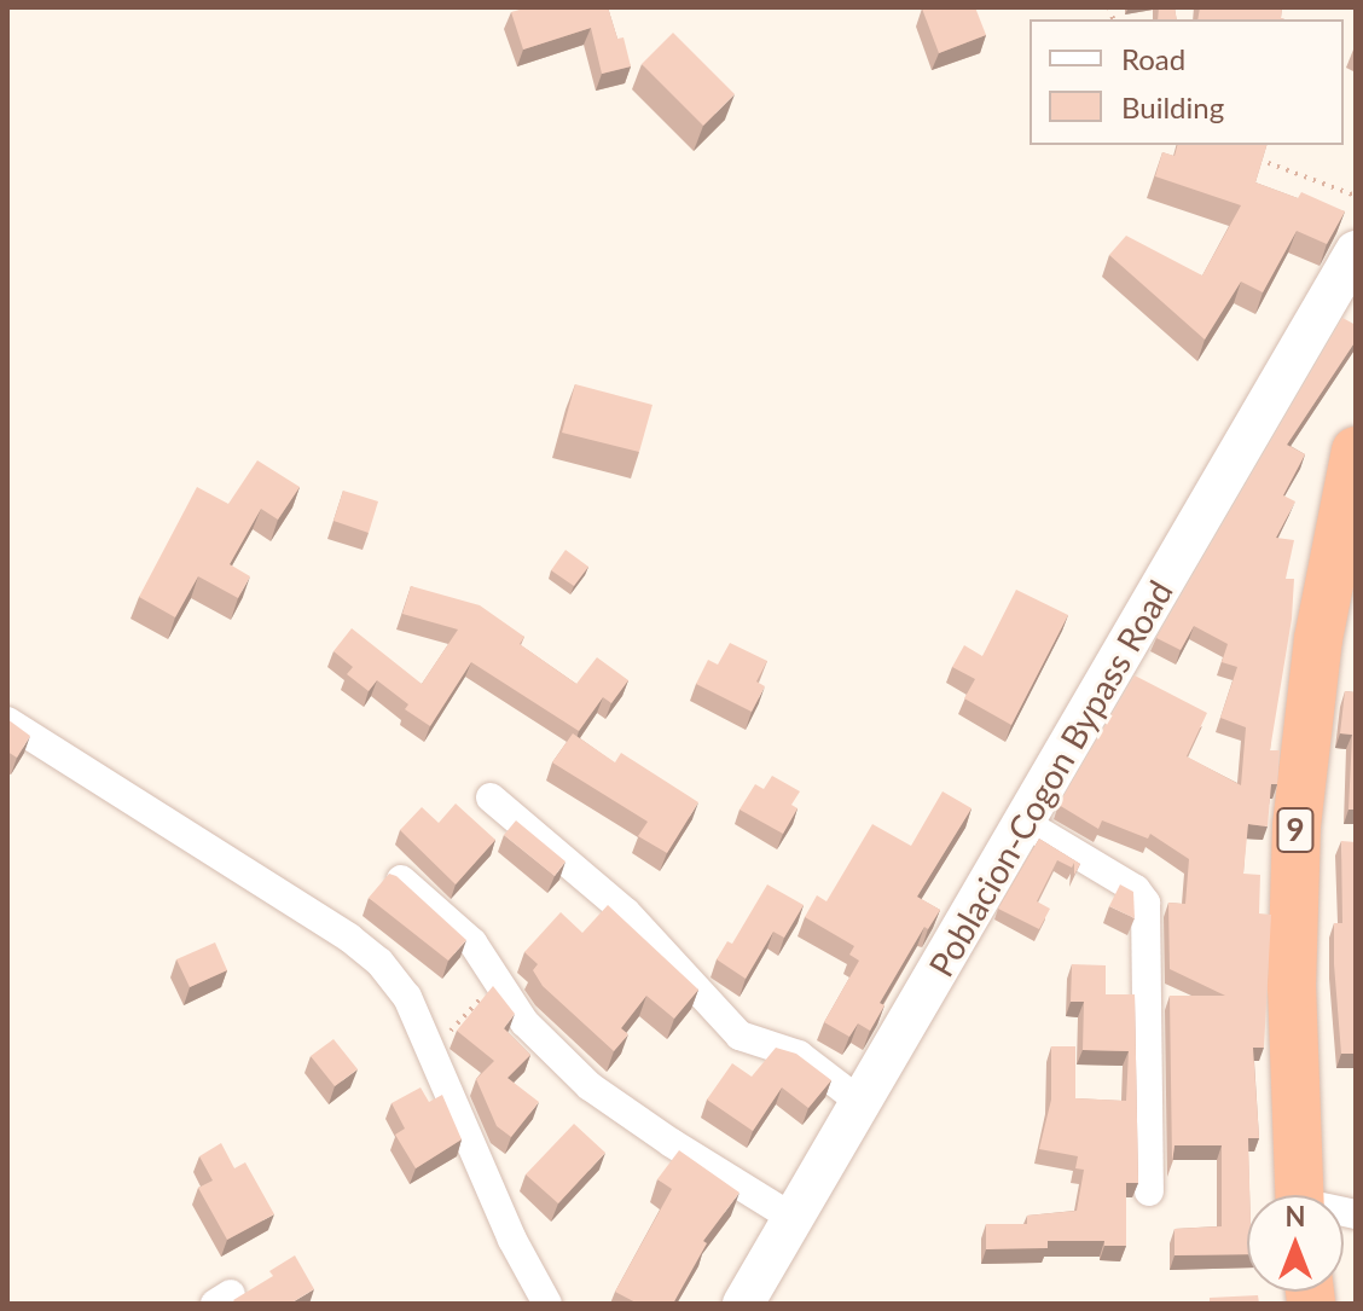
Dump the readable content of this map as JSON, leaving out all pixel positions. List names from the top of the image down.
{
  "streets": {
    "highway": ["9"],
    "main road": ["Poblacion-Cogon Bypass Road"]
  },
  "legend": ["Road", "Building"],
  "north": "top"
}
